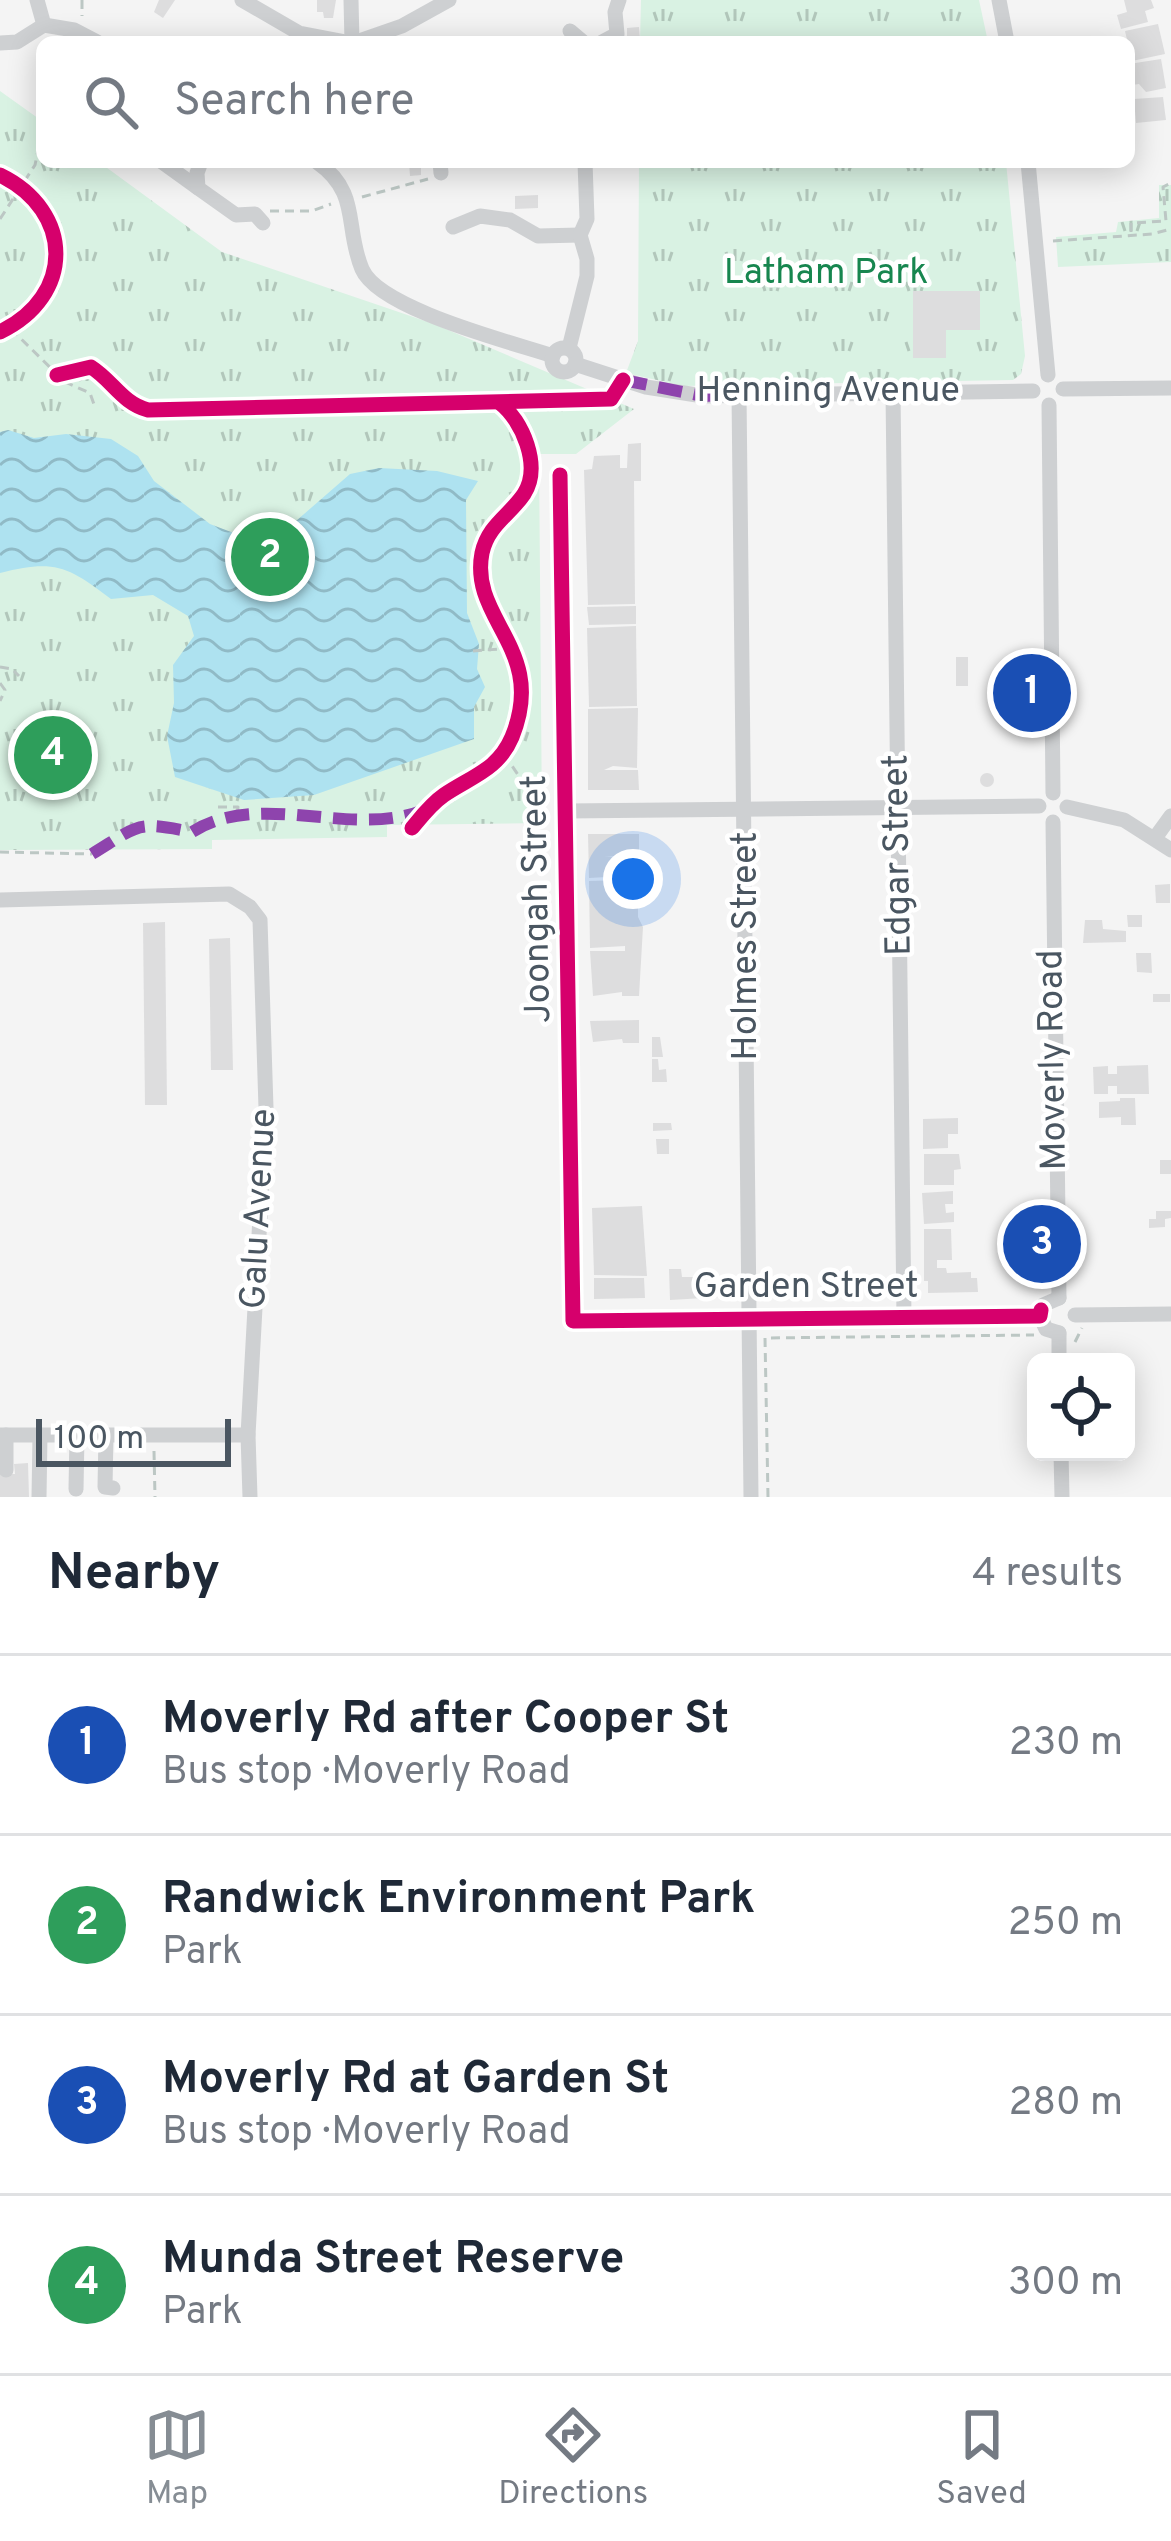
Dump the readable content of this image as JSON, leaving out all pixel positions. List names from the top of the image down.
{
  "streets": {
    "street": [
      "Henning Avenue",
      "Edgar Street",
      "Joongah Street",
      "Holmes Street",
      "Moverly Road",
      "Galu Avenue",
      "Garden Street"
    ]
  },
  "crossings": [
    ["Henning Avenue", "Edgar Street"],
    ["Henning Avenue", "Holmes Street"],
    ["Edgar Street", "Garden Street"],
    ["Joongah Street", "Garden Street"],
    ["Holmes Street", "Garden Street"],
    ["Moverly Road", "Garden Street"]
  ],
  "parks": ["Latham Park"],
  "scale_bar": "100 m",
  "page": {
    "search": "Search here",
    "pins": [
      "2",
      "1",
      "4",
      "3"
    ],
    "scale": "100 m",
    "heading": ["Nearby", "4 results"],
    "list": [
      {
        "mark": "1",
        "name": "Moverly Rd after Cooper St",
        "note": "Bus stop · Moverly Road",
        "value": "230 m"
      },
      {
        "mark": "2",
        "name": "Randwick Environment Park",
        "note": "Park",
        "value": "250 m"
      },
      {
        "mark": "3",
        "name": "Moverly Rd at Garden St",
        "note": "Bus stop · Moverly Road",
        "value": "280 m"
      },
      {
        "mark": "4",
        "name": "Munda Street Reserve",
        "note": "Park",
        "value": "300 m"
      }
    ],
    "nav": ["Map", "Directions", "Saved"]
  }
}
